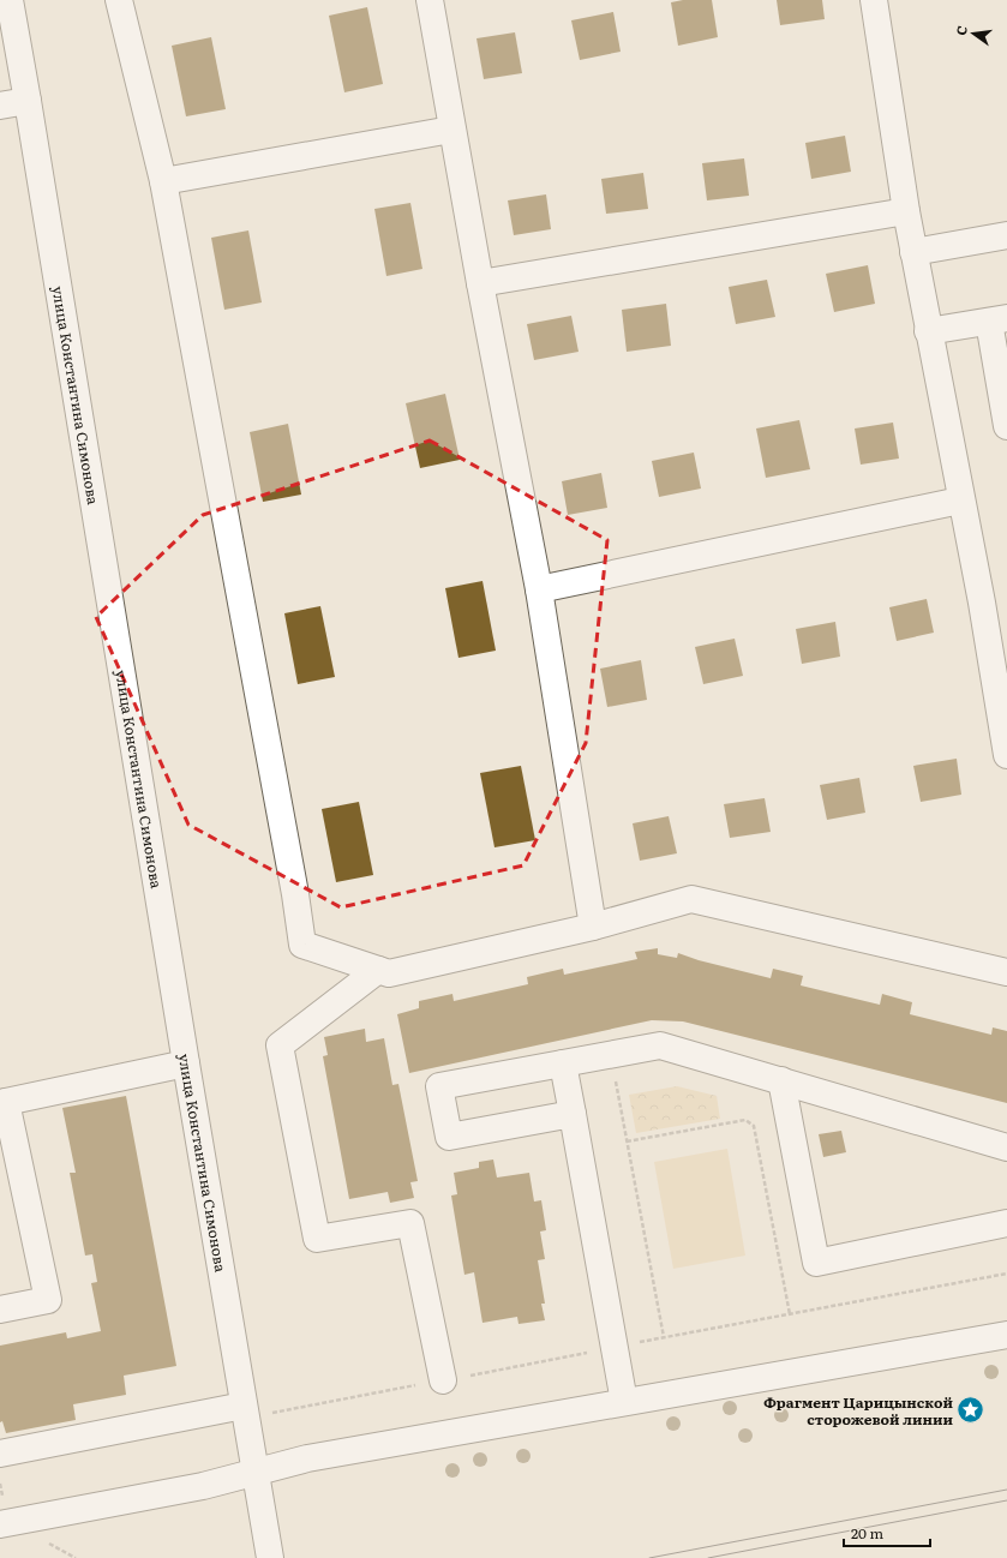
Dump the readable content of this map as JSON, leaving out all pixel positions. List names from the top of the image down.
{
  "streets": {
    "street": ["улица Константина Симонова"]
  },
  "places": {
    "place": ["Фрагмент Царицынской сторожевой линии"]
  },
  "scale_bar": "20 m",
  "north": "left"
}
